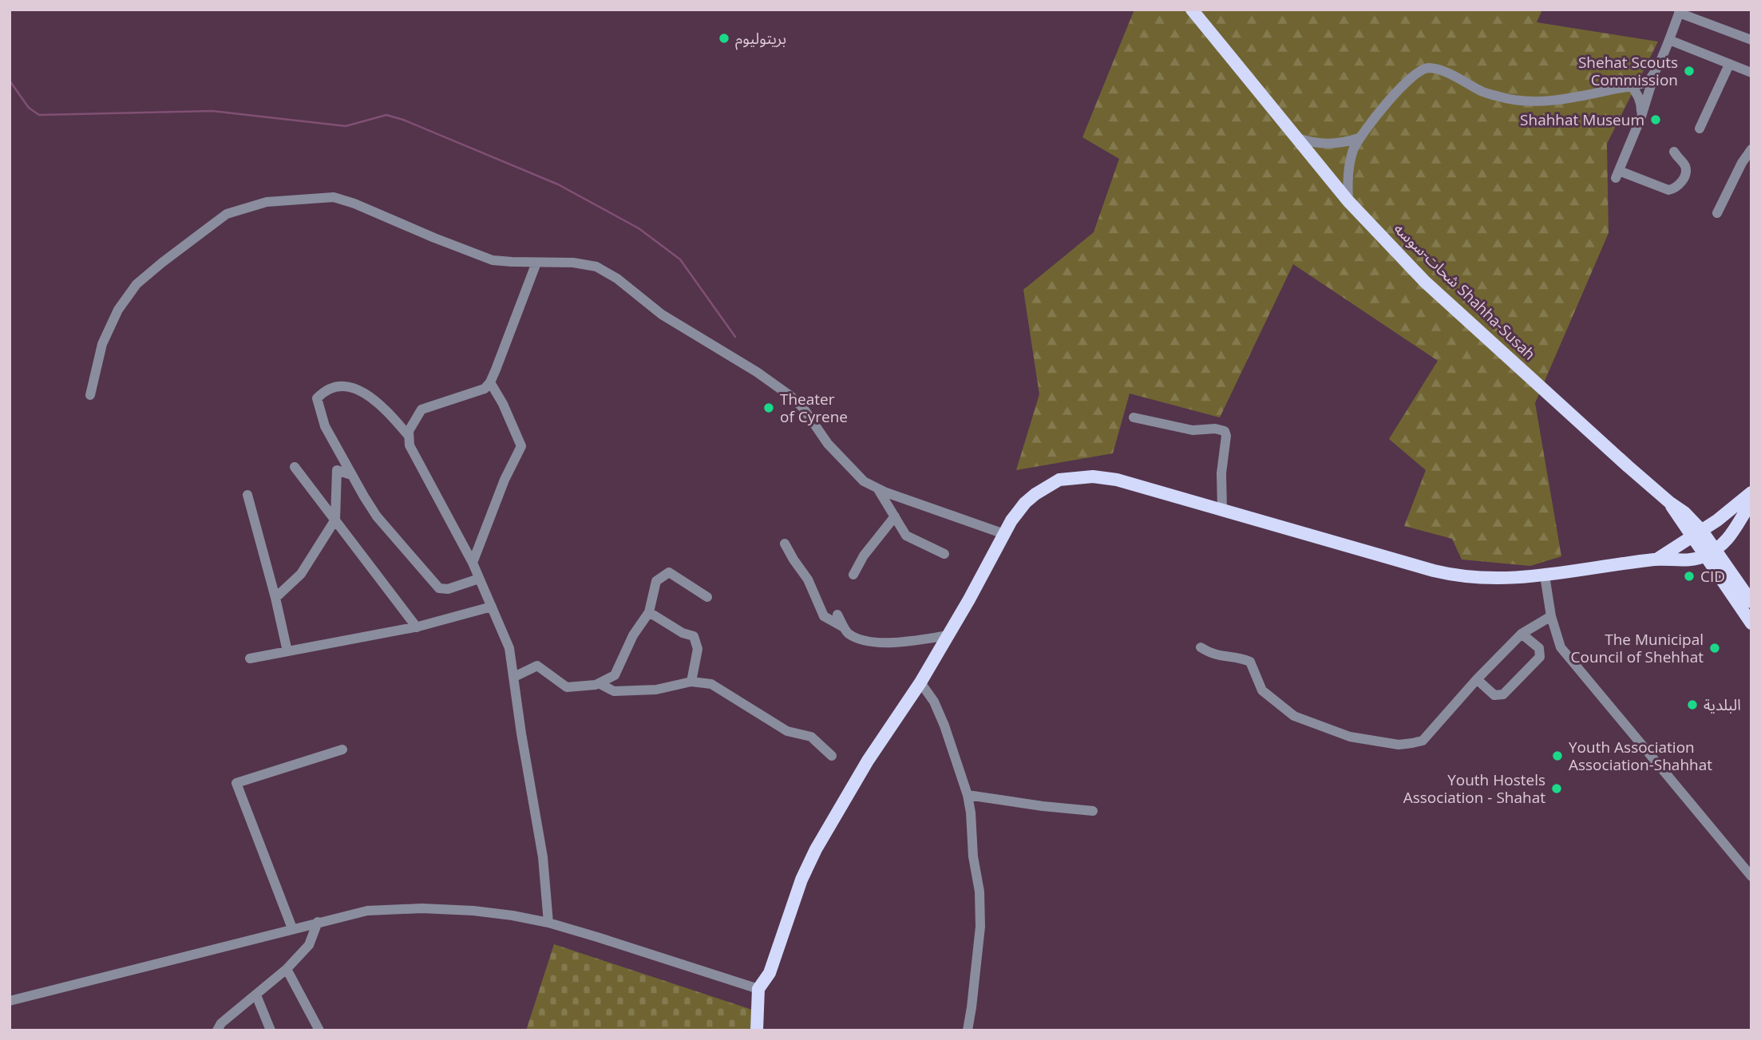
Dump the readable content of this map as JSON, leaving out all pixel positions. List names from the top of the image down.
{
  "streets": {
    "main road": ["شحات-سوسه Shahha-Susah"]
  },
  "places": [
    "بريتوليوم",
    "Shehat Scouts Commission",
    "Shahhat Museum",
    "Theater of Cyrene",
    "CID",
    "The Municipal Council of Shehhat",
    "البلدية",
    "Youth Association Association-Shahhat",
    "Youth Hostels Association - Shahat"
  ]
}
